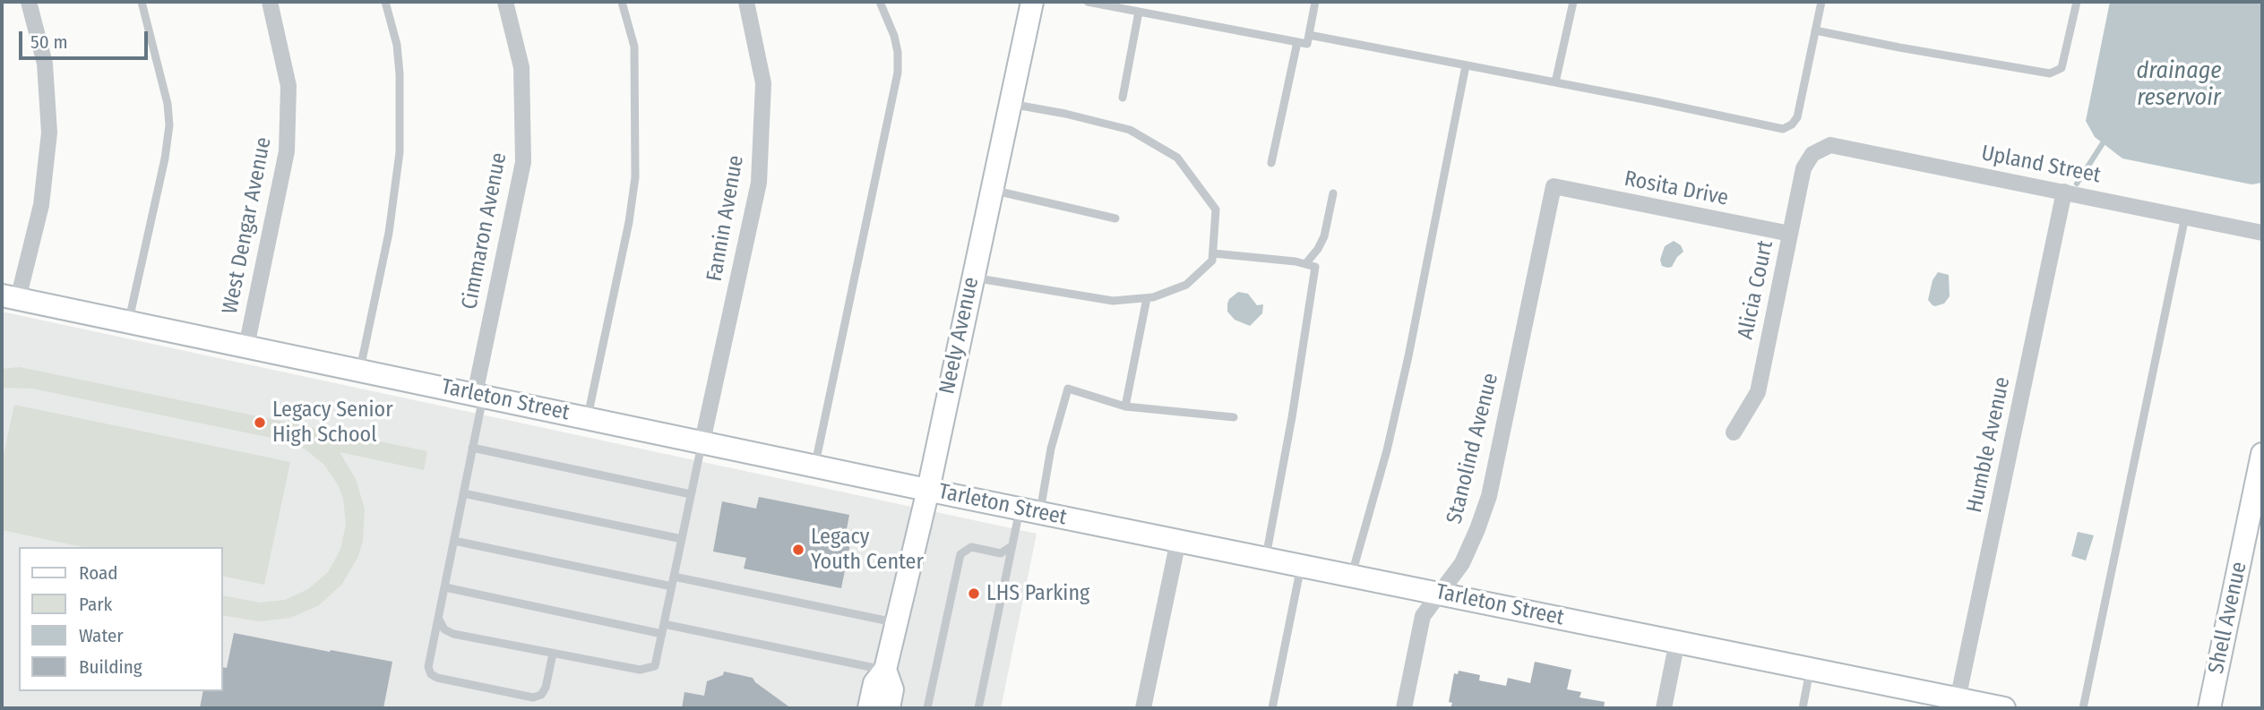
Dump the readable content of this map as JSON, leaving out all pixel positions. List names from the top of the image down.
{
  "streets": {
    "street": [
      "Upland Street",
      "Rosita Drive",
      "Fannin Avenue",
      "West Dengar Avenue",
      "Cimmaron Avenue",
      "Alicia Court",
      "Neely Avenue",
      "Tarleton Street",
      "Humble Avenue",
      "Stanolind Avenue",
      "Shell Avenue"
    ]
  },
  "crossings": [
    ["Upland Street", "Alicia Court"],
    ["Upland Street", "Humble Avenue"],
    ["Rosita Drive", "Alicia Court"],
    ["Rosita Drive", "Stanolind Avenue"],
    ["Fannin Avenue", "Tarleton Street"],
    ["West Dengar Avenue", "Tarleton Street"],
    ["Cimmaron Avenue", "Tarleton Street"],
    ["Neely Avenue", "Tarleton Street"],
    ["Tarleton Street", "Humble Avenue"],
    ["Tarleton Street", "Stanolind Avenue"]
  ],
  "water": ["drainage reservoir"],
  "places": ["Legacy Senior High School", "Legacy Youth Center", "LHS Parking"],
  "legend": [
    "Road",
    "Park",
    "Water",
    "Building"
  ],
  "scale_bar": "50 m"
}
